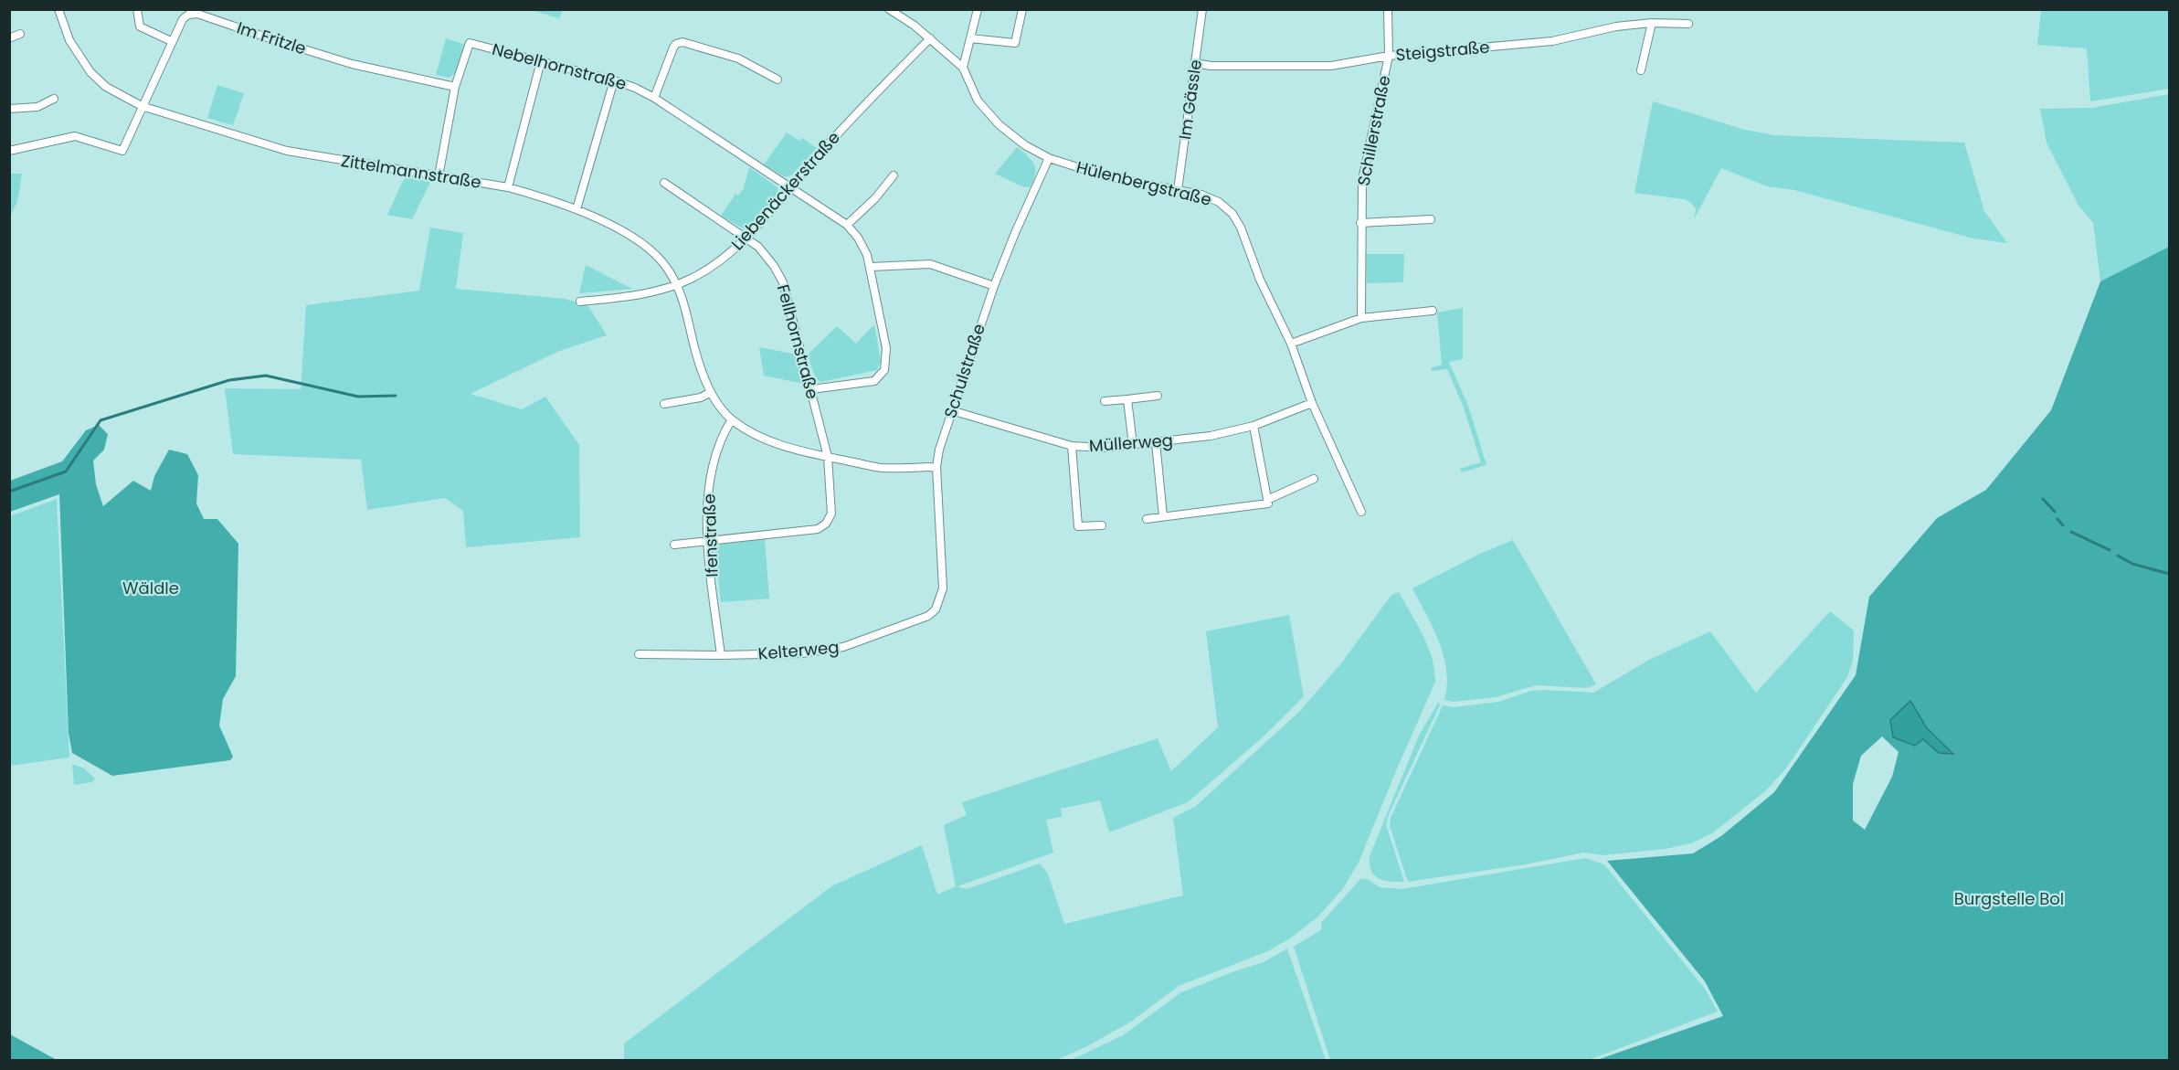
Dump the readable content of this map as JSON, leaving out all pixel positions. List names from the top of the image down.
{
  "streets": {
    "street": [
      "Im Fritzle",
      "Steigstraße",
      "Nebelhornstraße",
      "Im Gässle",
      "Schillerstraße",
      "Zittelmannstraße",
      "Hülenbergstraße",
      "Liebenäckerstraße",
      "Fellhornstraße",
      "Schulstraße",
      "Müllerweg",
      "Ifenstraße",
      "Kelterweg"
    ]
  },
  "crossings": [
    ["Im Fritzle", "Nebelhornstraße"],
    ["Im Fritzle", "Zittelmannstraße"],
    ["Steigstraße", "Im Gässle"],
    ["Steigstraße", "Schillerstraße"],
    ["Nebelhornstraße", "Zittelmannstraße"],
    ["Nebelhornstraße", "Liebenäckerstraße"],
    ["Im Gässle", "Hülenbergstraße"],
    ["Zittelmannstraße", "Liebenäckerstraße"],
    ["Zittelmannstraße", "Fellhornstraße"],
    ["Zittelmannstraße", "Schulstraße"],
    ["Zittelmannstraße", "Ifenstraße"],
    ["Hülenbergstraße", "Liebenäckerstraße"],
    ["Hülenbergstraße", "Schulstraße"],
    ["Hülenbergstraße", "Müllerweg"],
    ["Liebenäckerstraße", "Fellhornstraße"],
    ["Fellhornstraße", "Ifenstraße"],
    ["Schulstraße", "Müllerweg"],
    ["Schulstraße", "Kelterweg"],
    ["Ifenstraße", "Kelterweg"]
  ],
  "parks": ["Wäldle", "Burgstelle Bol"]
}
